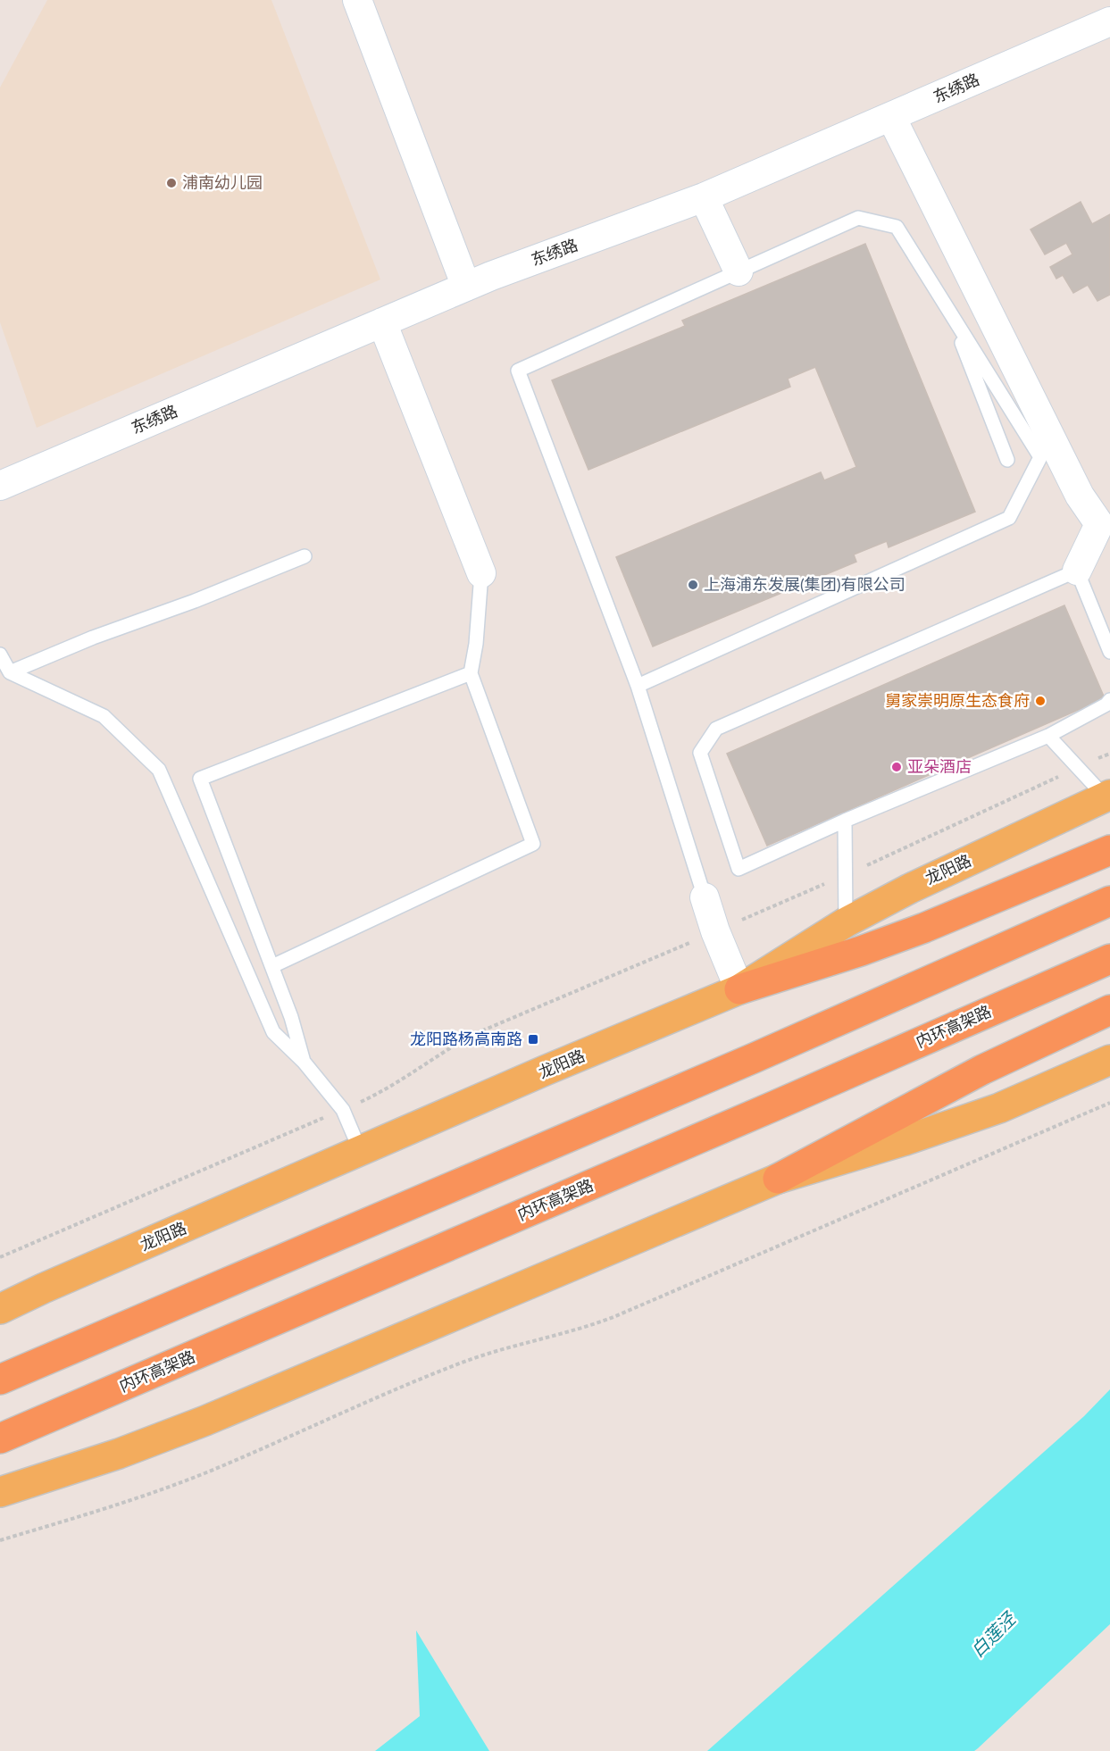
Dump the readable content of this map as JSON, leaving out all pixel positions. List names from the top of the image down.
{
  "streets": {
    "highway": ["内环高架路"],
    "main road": ["龙阳路"],
    "street": ["东绣路"]
  },
  "water": ["白莲泾"],
  "places": {
    "other": [
      "浦南幼儿园",
      "上海浦东发展(集团)有限公司",
      "舅家崇明原生态食府",
      "亚朵酒店"
    ],
    "transit": ["龙阳路杨高南路"]
  }
}
